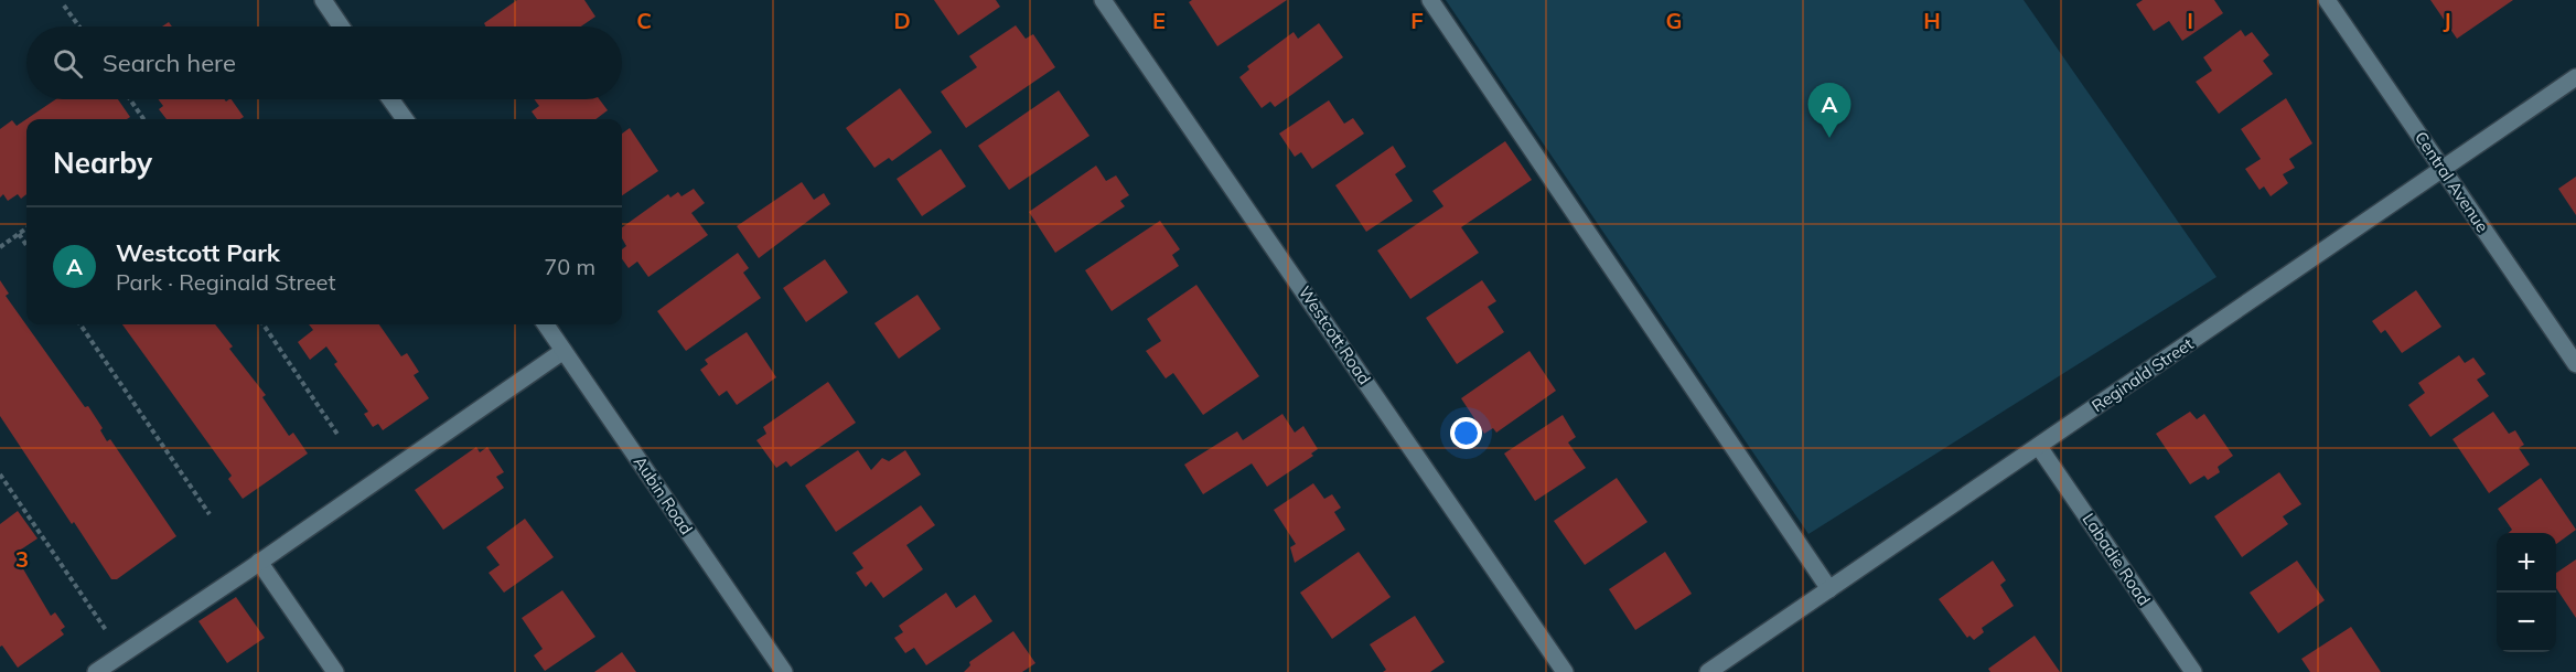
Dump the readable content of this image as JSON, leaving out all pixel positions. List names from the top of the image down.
{
  "streets": {
    "street": [
      "Central Avenue",
      "Westcott Road",
      "Reginald Street",
      "Aubin Road",
      "Labadie Road"
    ]
  },
  "crossings": [
    ["Central Avenue", "Reginald Street"],
    ["Reginald Street", "Labadie Road"]
  ],
  "page": {
    "search": "Search here",
    "pins": "A",
    "heading": "Nearby",
    "list": [
      {
        "mark": "A",
        "name": "Westcott Park",
        "note": "Park · Reginald Street",
        "value": "70 m"
      }
    ],
    "map_buttons": ["+", "−"]
  },
  "grid": {
    "columns": [
      "C",
      "D",
      "E",
      "F",
      "G",
      "H",
      "I",
      "J"
    ],
    "rows": ["3"]
  }
}
